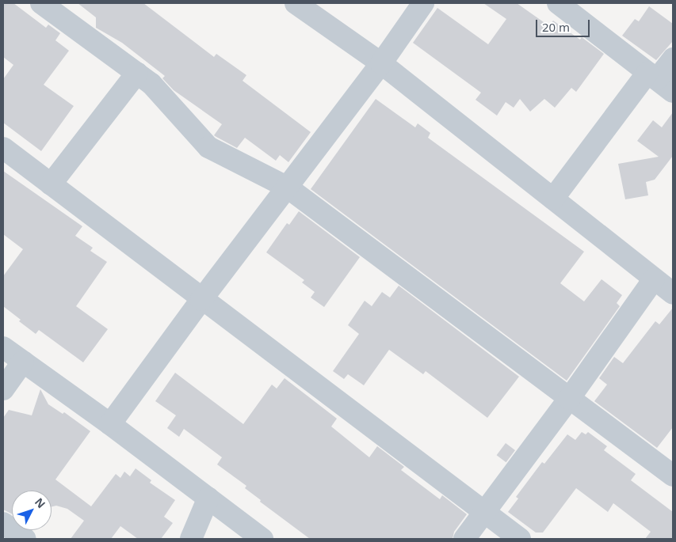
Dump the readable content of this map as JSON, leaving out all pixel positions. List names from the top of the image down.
{
  "scale_bar": "20 m",
  "north": "top right"
}
